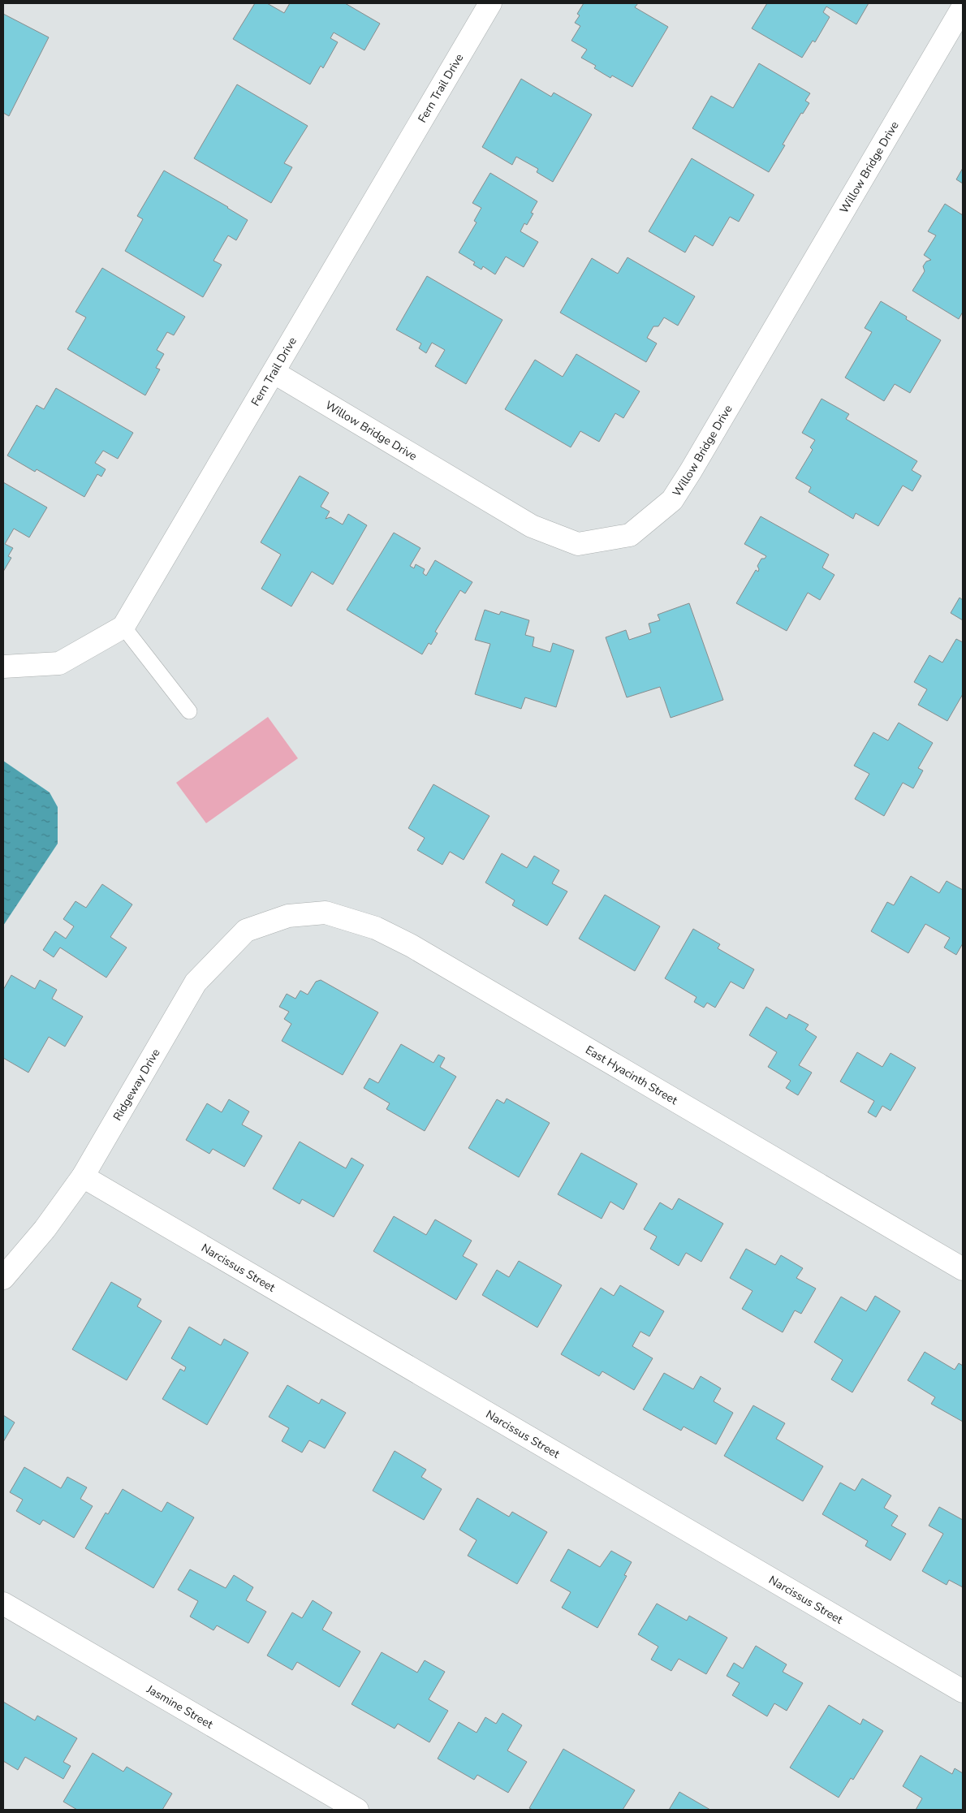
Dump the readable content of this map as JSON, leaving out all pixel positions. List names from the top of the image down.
{
  "streets": {
    "street": [
      "Fern Trail Drive",
      "Willow Bridge Drive",
      "East Hyacinth Street",
      "Ridgeway Drive",
      "Narcissus Street",
      "Jasmine Street"
    ]
  },
  "crossings": [
    ["Fern Trail Drive", "Willow Bridge Drive"],
    ["East Hyacinth Street", "Ridgeway Drive"],
    ["Ridgeway Drive", "Narcissus Street"]
  ]
}
